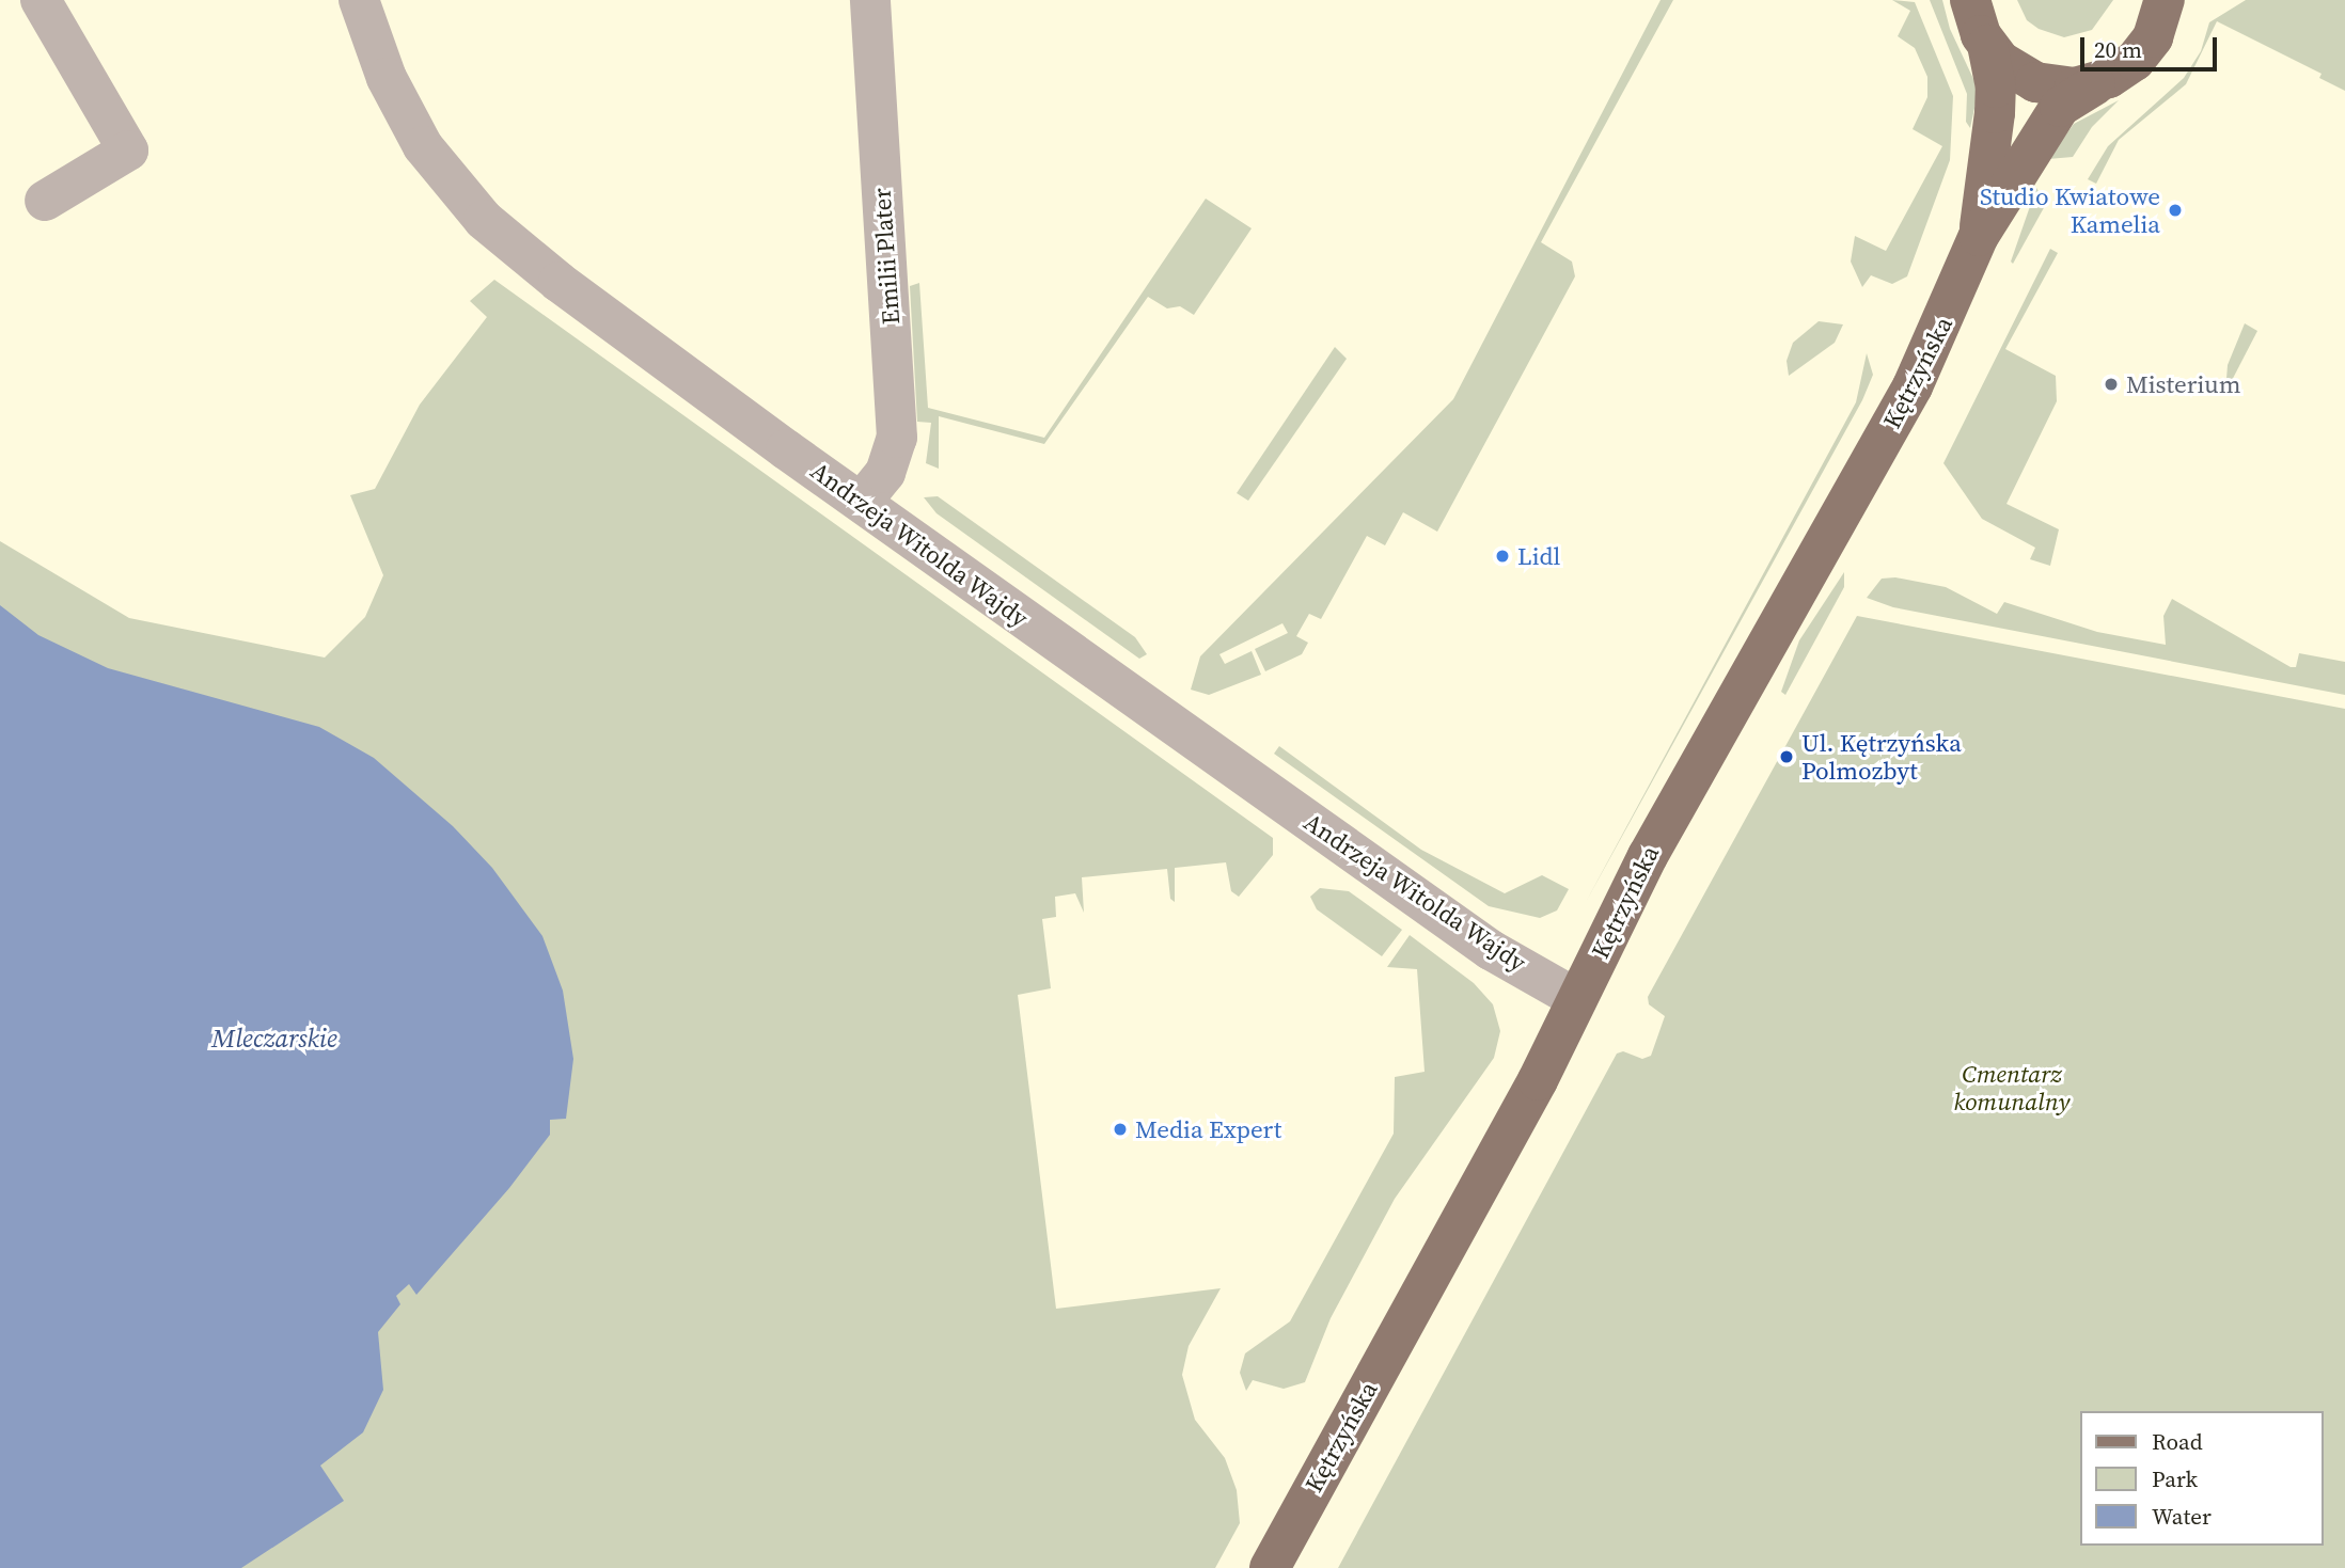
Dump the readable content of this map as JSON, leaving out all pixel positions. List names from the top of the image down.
{
  "streets": {
    "main road": ["Kętrzyńska"],
    "street": ["Emilii Plater", "Andrzeja Witolda Wajdy"]
  },
  "crossings": [
    ["Emilii Plater", "Andrzeja Witolda Wajdy"],
    ["Kętrzyńska", "Andrzeja Witolda Wajdy"]
  ],
  "water": ["Mleczarskie"],
  "parks": ["Cmentarz komunalny"],
  "places": [
    "Studio Kwiatowe Kamelia",
    "Misterium",
    "Lidl",
    "Ul. Kętrzyńska Polmozbyt",
    "Media Expert"
  ],
  "legend": ["Road", "Park", "Water"],
  "scale_bar": "20 m"
}
